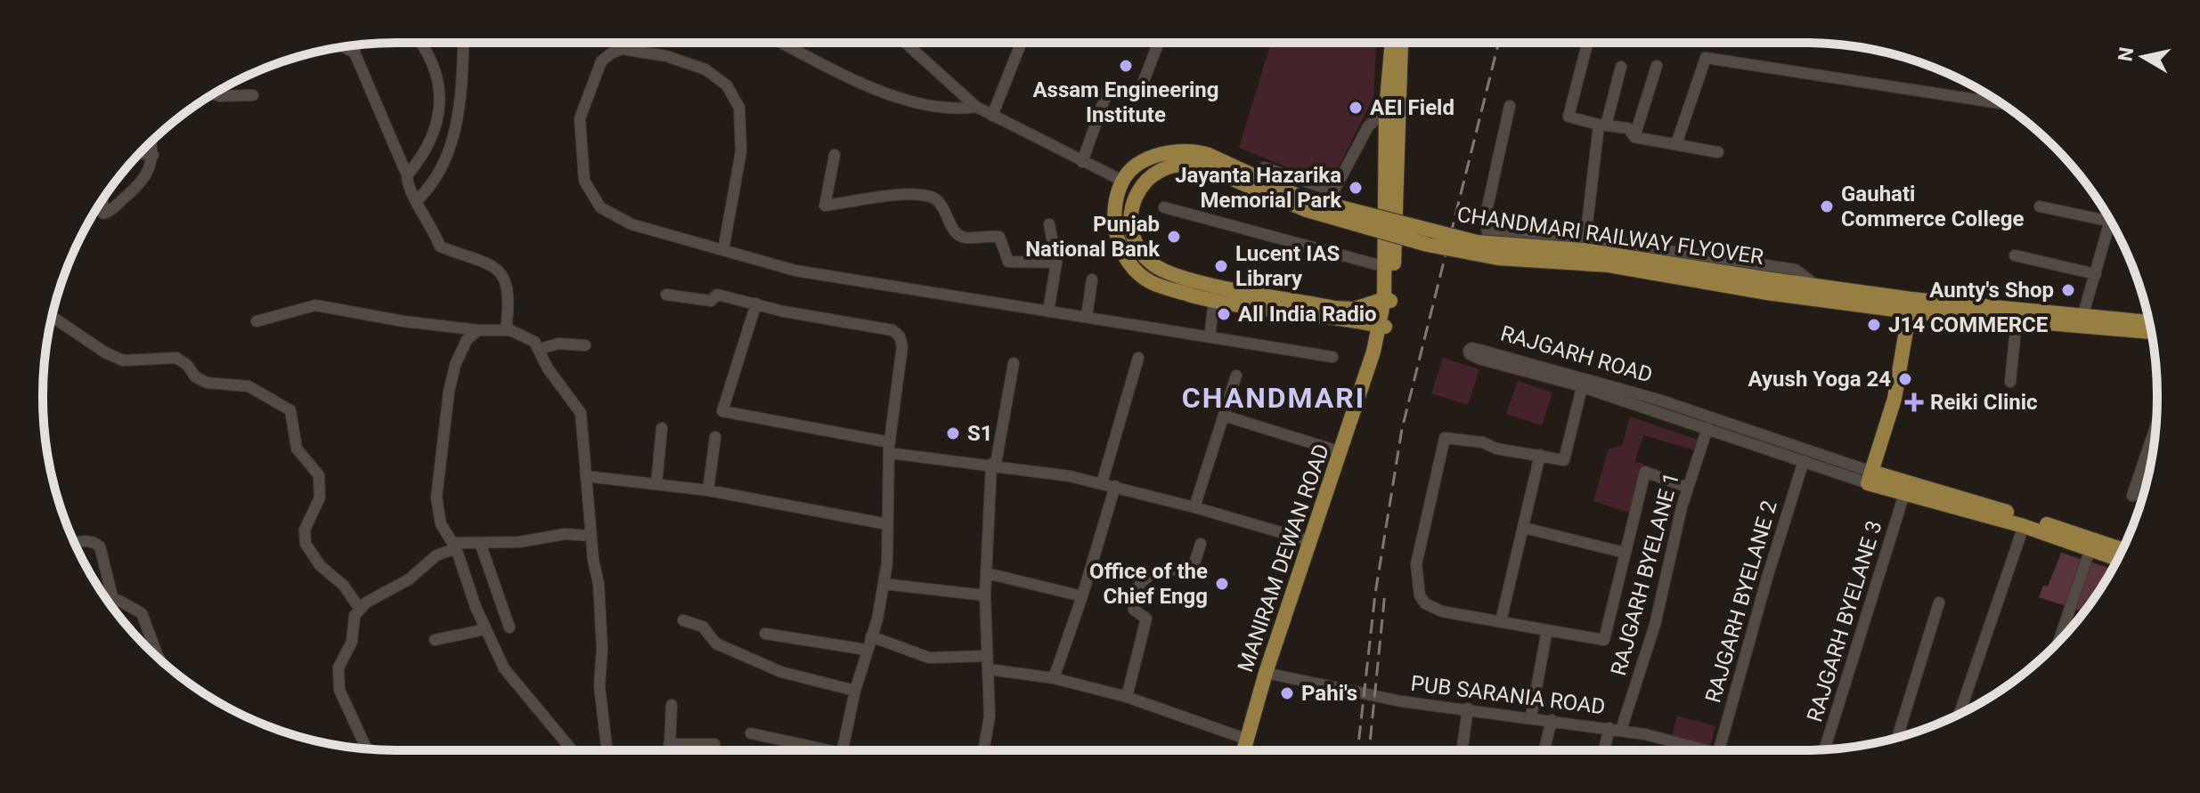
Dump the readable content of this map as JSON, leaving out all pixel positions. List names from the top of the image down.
{
  "streets": {
    "main road": ["CHANDMARI RAILWAY FLYOVER", "RAJGARH ROAD", "MANIRAM DEWAN ROAD"],
    "street": [
      "RAJGARH BYELANE 1",
      "RAJGARH BYELANE 2",
      "RAJGARH BYELANE 3",
      "PUB SARANIA ROAD"
    ]
  },
  "crossings": [
    ["CHANDMARI RAILWAY FLYOVER", "MANIRAM DEWAN ROAD"],
    ["RAJGARH ROAD", "RAJGARH BYELANE 1"],
    ["RAJGARH ROAD", "RAJGARH BYELANE 2"],
    ["RAJGARH ROAD", "RAJGARH BYELANE 3"],
    ["MANIRAM DEWAN ROAD", "PUB SARANIA ROAD"],
    ["RAJGARH BYELANE 1", "PUB SARANIA ROAD"]
  ],
  "districts": ["CHANDMARI"],
  "places": {
    "other": [
      "Assam Engineering Institute",
      "AEI Field",
      "Jayanta Hazarika Memorial Park",
      "Gauhati Commerce College",
      "Punjab National Bank",
      "Lucent IAS Library",
      "Aunty's Shop",
      "All India Radio",
      "J14 COMMERCE",
      "Ayush Yoga 24",
      "S1",
      "Office of the Chief Engg",
      "Pahi's"
    ],
    "health": ["Reiki Clinic"]
  },
  "north": "left"
}
